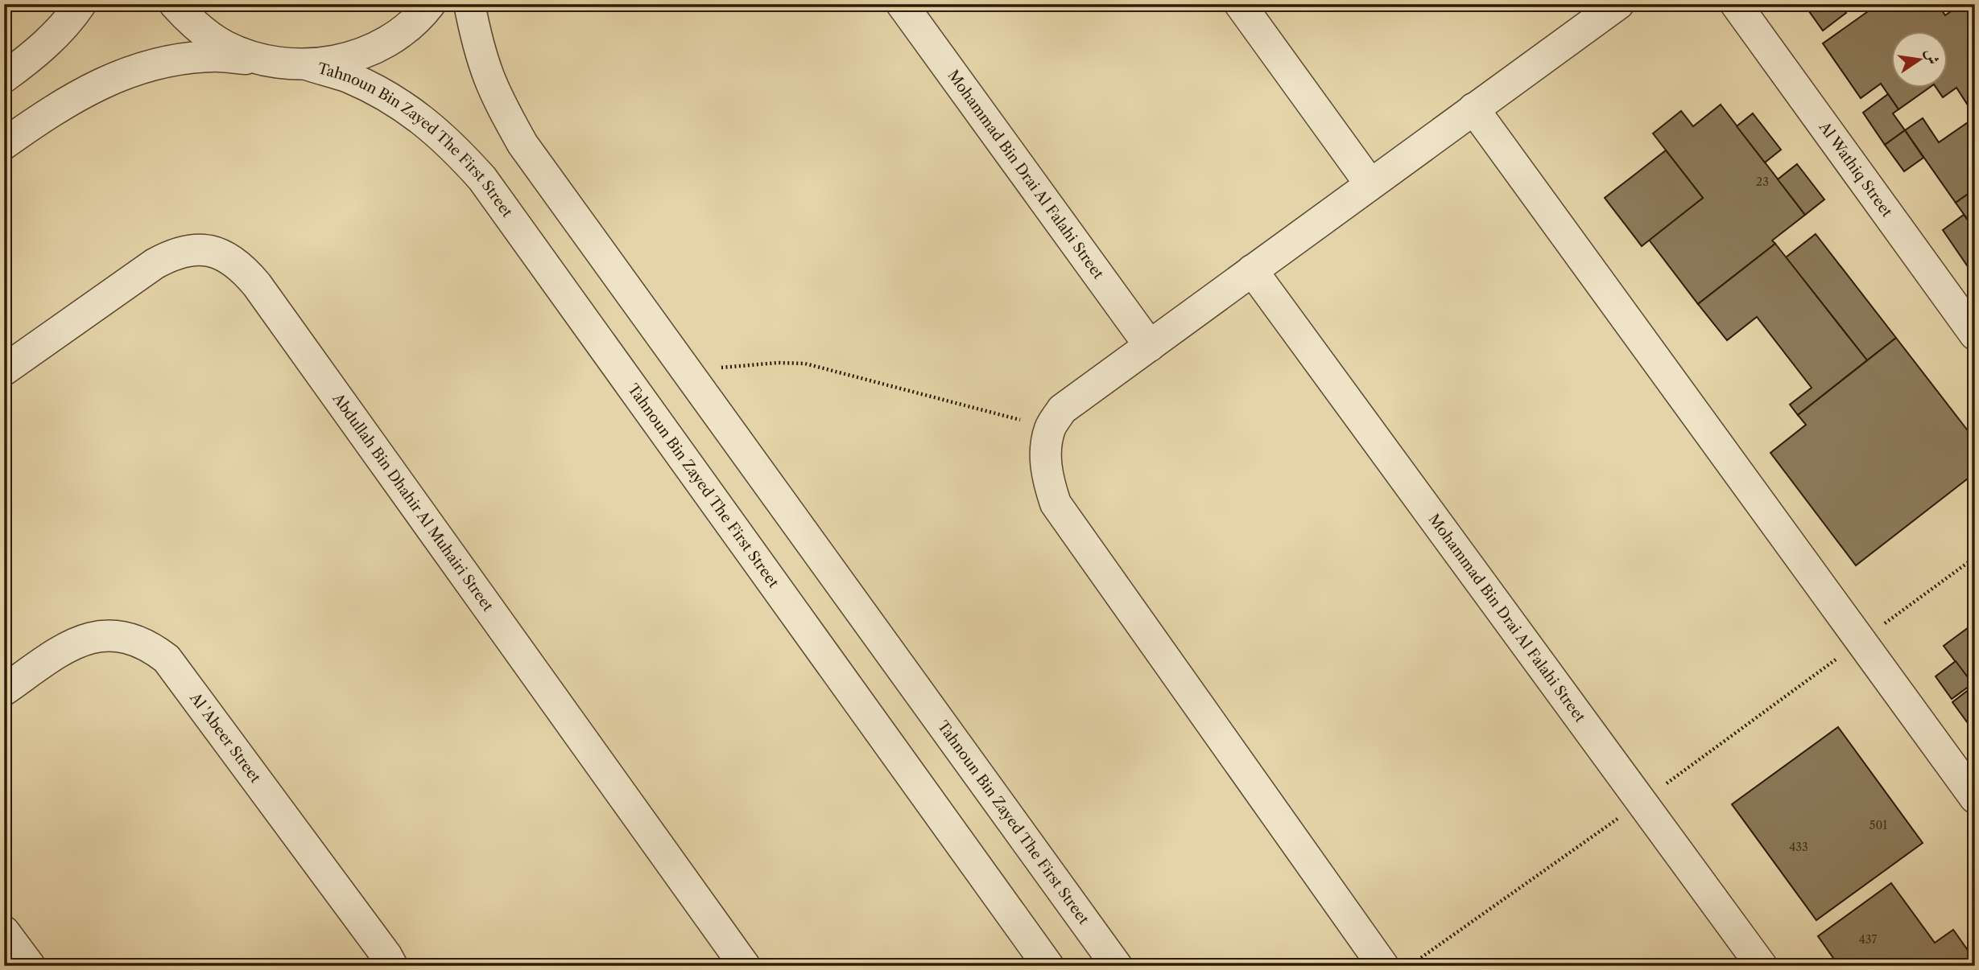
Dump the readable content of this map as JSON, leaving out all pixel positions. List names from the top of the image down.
{
  "streets": {
    "street": [
      "Tahnoun Bin Zayed The First Street",
      "Al Wathiq Street",
      "Mohammad Bin Drai Al Falahi Street",
      "Abdullah Bin Dhahir Al Muhairi Street",
      "Al 'Abeer Street"
    ]
  },
  "house_numbers": [
    "23",
    "501",
    "433",
    "437"
  ],
  "north": "right"
}
